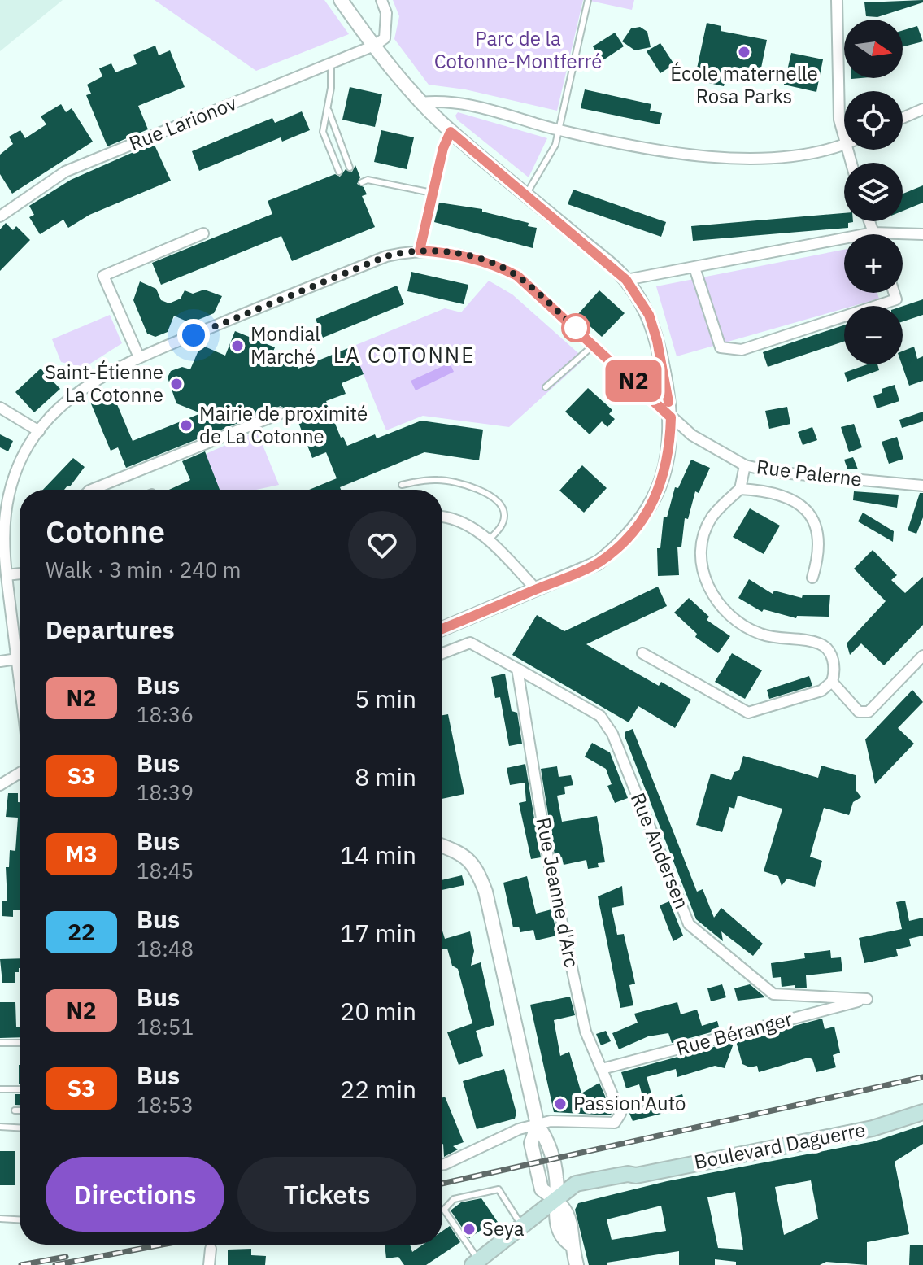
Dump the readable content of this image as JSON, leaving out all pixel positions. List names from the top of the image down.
{
  "streets": {
    "main road": ["Boulevard Daguerre"],
    "street": [
      "Rue Larionov",
      "Rue Palerne",
      "Rue Andersen",
      "Rue Jeanne d'Arc",
      "Rue Béranger"
    ]
  },
  "crossings": [
    ["Rue Andersen", "Rue Jeanne d'Arc"],
    ["Rue Andersen", "Rue Béranger"],
    ["Rue Jeanne d'Arc", "Rue Béranger"]
  ],
  "districts": ["LA COTONNE"],
  "parks": ["Parc de la Cotonne-Montferré"],
  "places": [
    "École maternelle Rosa Parks",
    "Mondial Marché",
    "Saint-Étienne La Cotonne",
    "Mairie de proximité de La Cotonne",
    "Passion'Auto",
    "Seya"
  ],
  "lines": ["bus line N2"],
  "north": "right",
  "page": {
    "on_map": "N2",
    "map_buttons": ["+", "−"],
    "heading": [
      ["Cotonne", "Walk · 3 min · 240 m"],
      "Departures"
    ],
    "list": [
      {
        "mark": "N2",
        "name": "Bus",
        "note": "18:36",
        "value": "5 min"
      },
      {
        "mark": "S3",
        "name": "Bus",
        "note": "18:39",
        "value": "8 min"
      },
      {
        "mark": "M3",
        "name": "Bus",
        "note": "18:45",
        "value": "14 min"
      },
      {
        "mark": "22",
        "name": "Bus",
        "note": "18:48",
        "value": "17 min"
      },
      {
        "mark": "N2",
        "name": "Bus",
        "note": "18:51",
        "value": "20 min"
      },
      {
        "mark": "S3",
        "name": "Bus",
        "note": "18:53",
        "value": "22 min"
      }
    ],
    "buttons": ["Directions", "Tickets"]
  }
}
